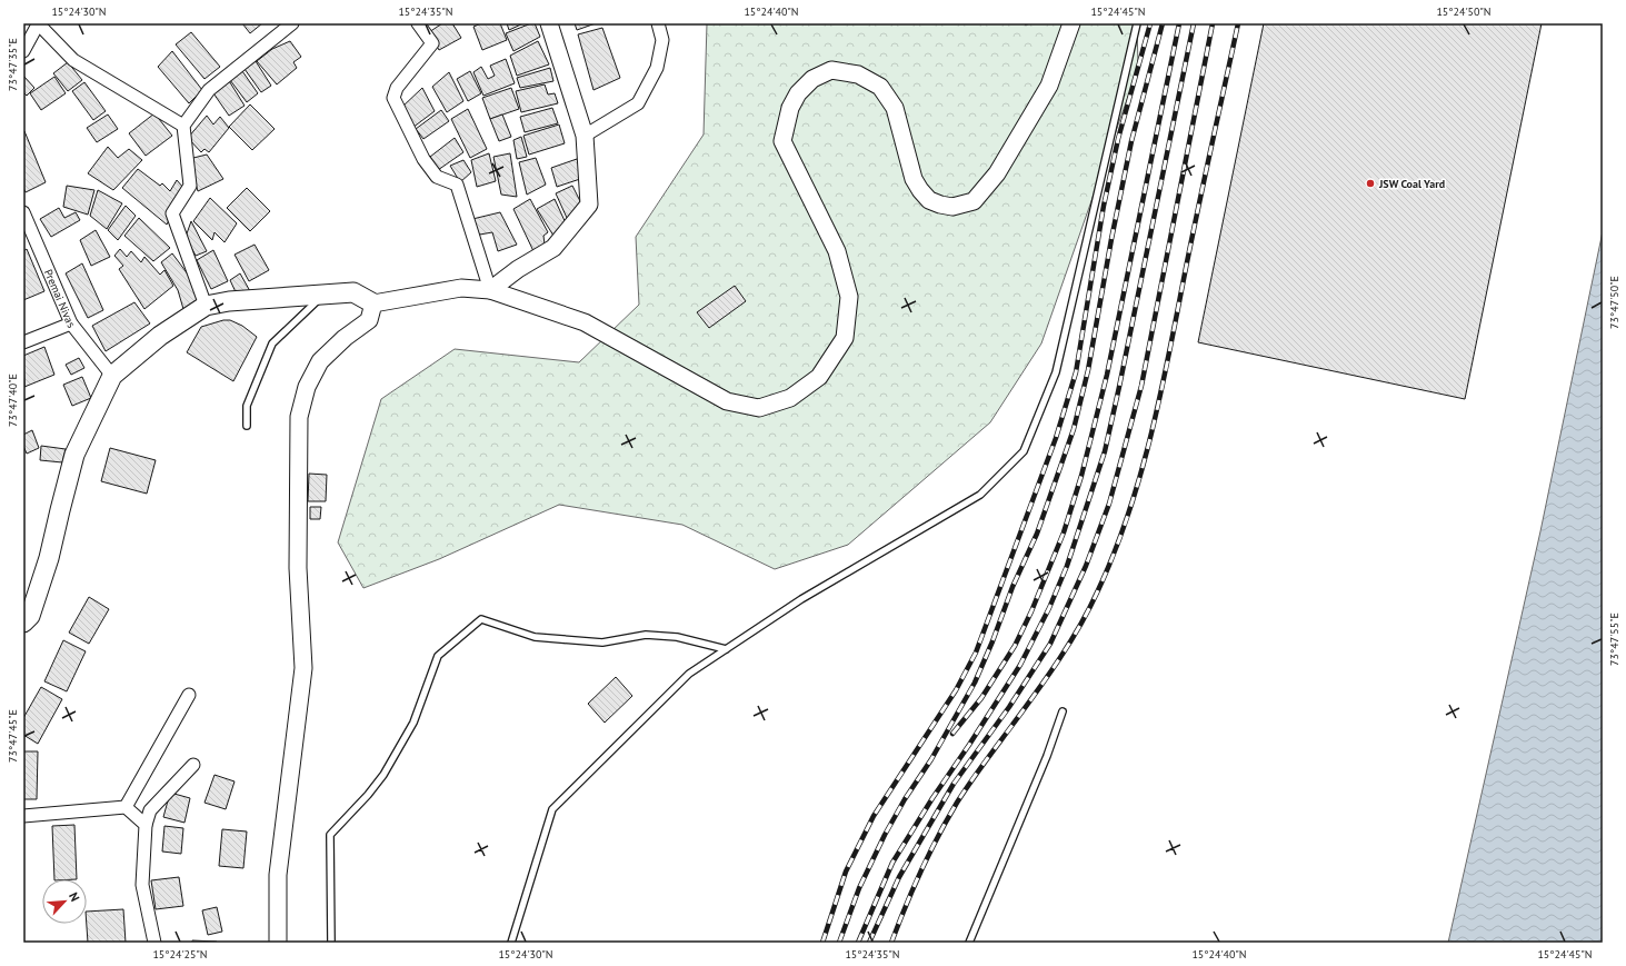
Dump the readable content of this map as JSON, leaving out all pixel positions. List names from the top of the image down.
{
  "streets": {
    "street": ["Premai Nivas"]
  },
  "places": ["JSW Coal Yard"],
  "north": "top right",
  "coordinates": [
    "15°24'30\"N",
    "15°24'35\"N",
    "15°24'40\"N",
    "15°24'45\"N",
    "15°24'50\"N",
    "73°47'35\"E",
    "73°47'50\"E",
    "73°47'40\"E",
    "73°47'55\"E",
    "73°47'45\"E",
    "15°24'25\"N"
  ]
}
